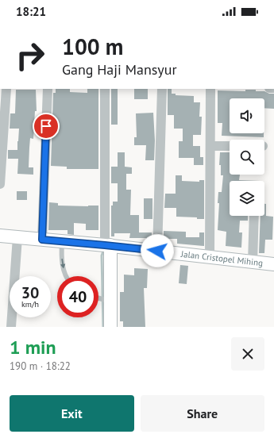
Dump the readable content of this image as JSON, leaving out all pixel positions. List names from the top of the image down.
{
  "streets": {
    "street": ["Jalan Cristopel Mihing"]
  },
  "page": {
    "status": "18:21",
    "turn": ["100 m", "Gang Haji Mansyur"],
    "speed": "30 km/h",
    "limit": "40",
    "heading": ["1 min", "190 m · 18:22"],
    "buttons": ["Exit", "Share"]
  }
}
